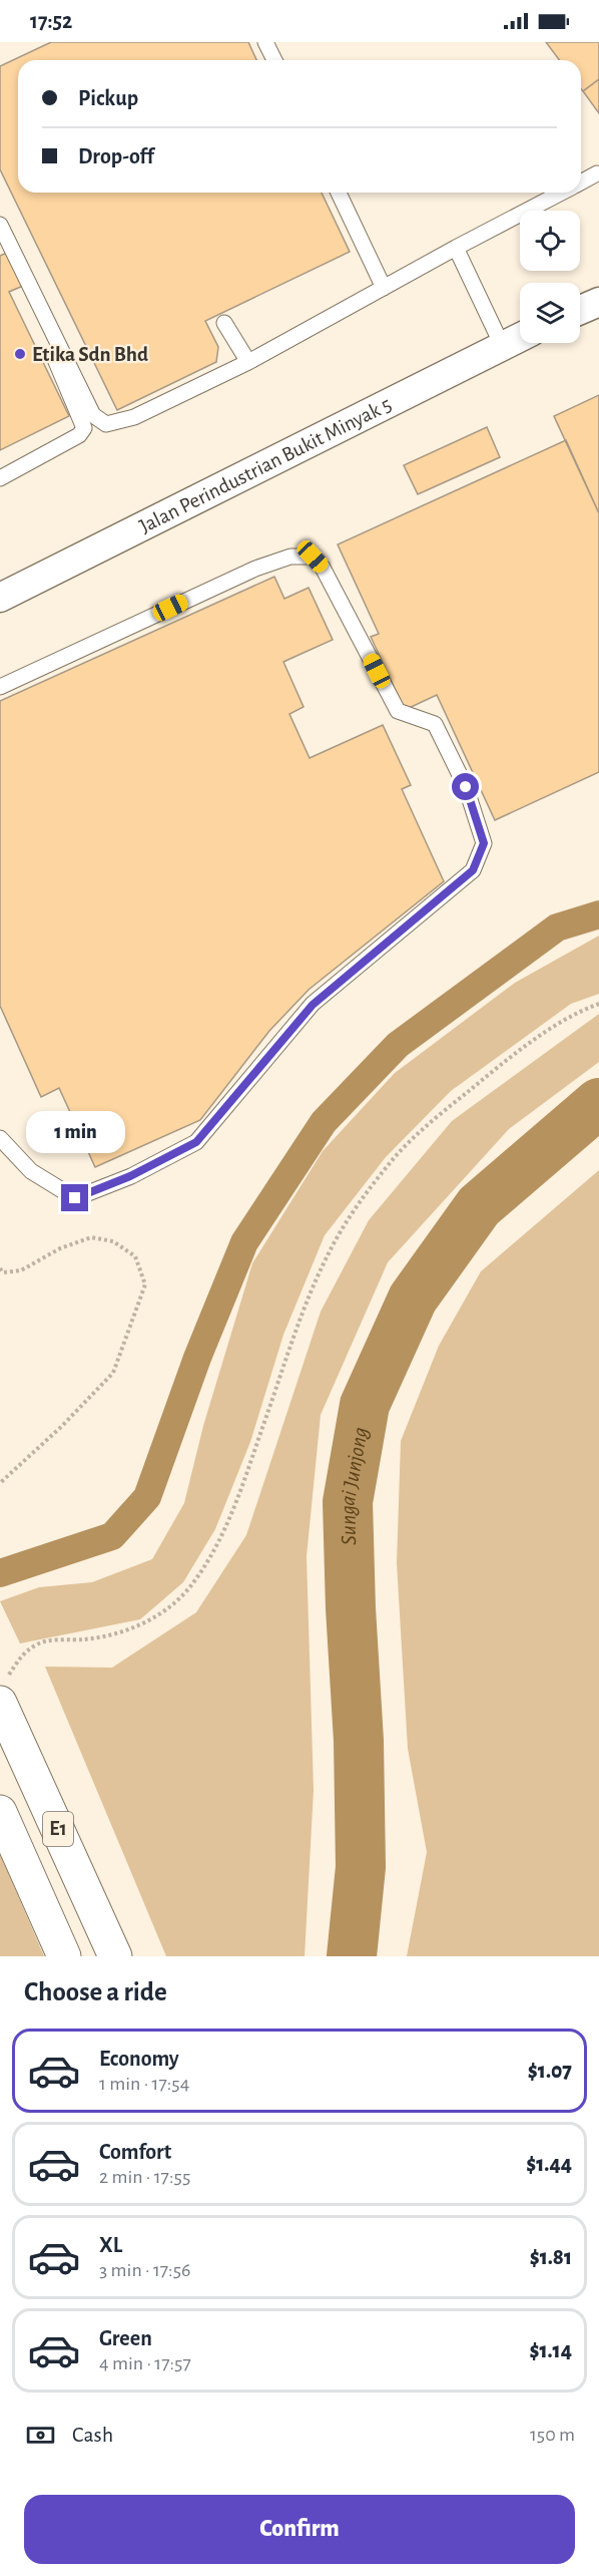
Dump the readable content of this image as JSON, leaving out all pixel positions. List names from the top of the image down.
{
  "streets": {
    "highway": ["E1"],
    "street": ["Jalan Perindustrian Bukit Minyak 5"]
  },
  "water": ["Sungai Junjong"],
  "places": ["Etika Sdn Bhd"],
  "page": {
    "status": "17:52",
    "banner": ["Pickup", "Drop-off"],
    "bubble": "1 min",
    "heading": "Choose a ride",
    "list": [
      {
        "name": "Economy",
        "note": "1 min · 17:54",
        "value": "$1.07"
      },
      {
        "name": "Comfort",
        "note": "2 min · 17:55",
        "value": "$1.44"
      },
      {
        "name": "XL",
        "note": "3 min · 17:56",
        "value": "$1.81"
      },
      {
        "name": "Green",
        "note": "4 min · 17:57",
        "value": "$1.14"
      }
    ],
    "pay": ["Cash", "150 m"],
    "buttons": "Confirm"
  }
}
